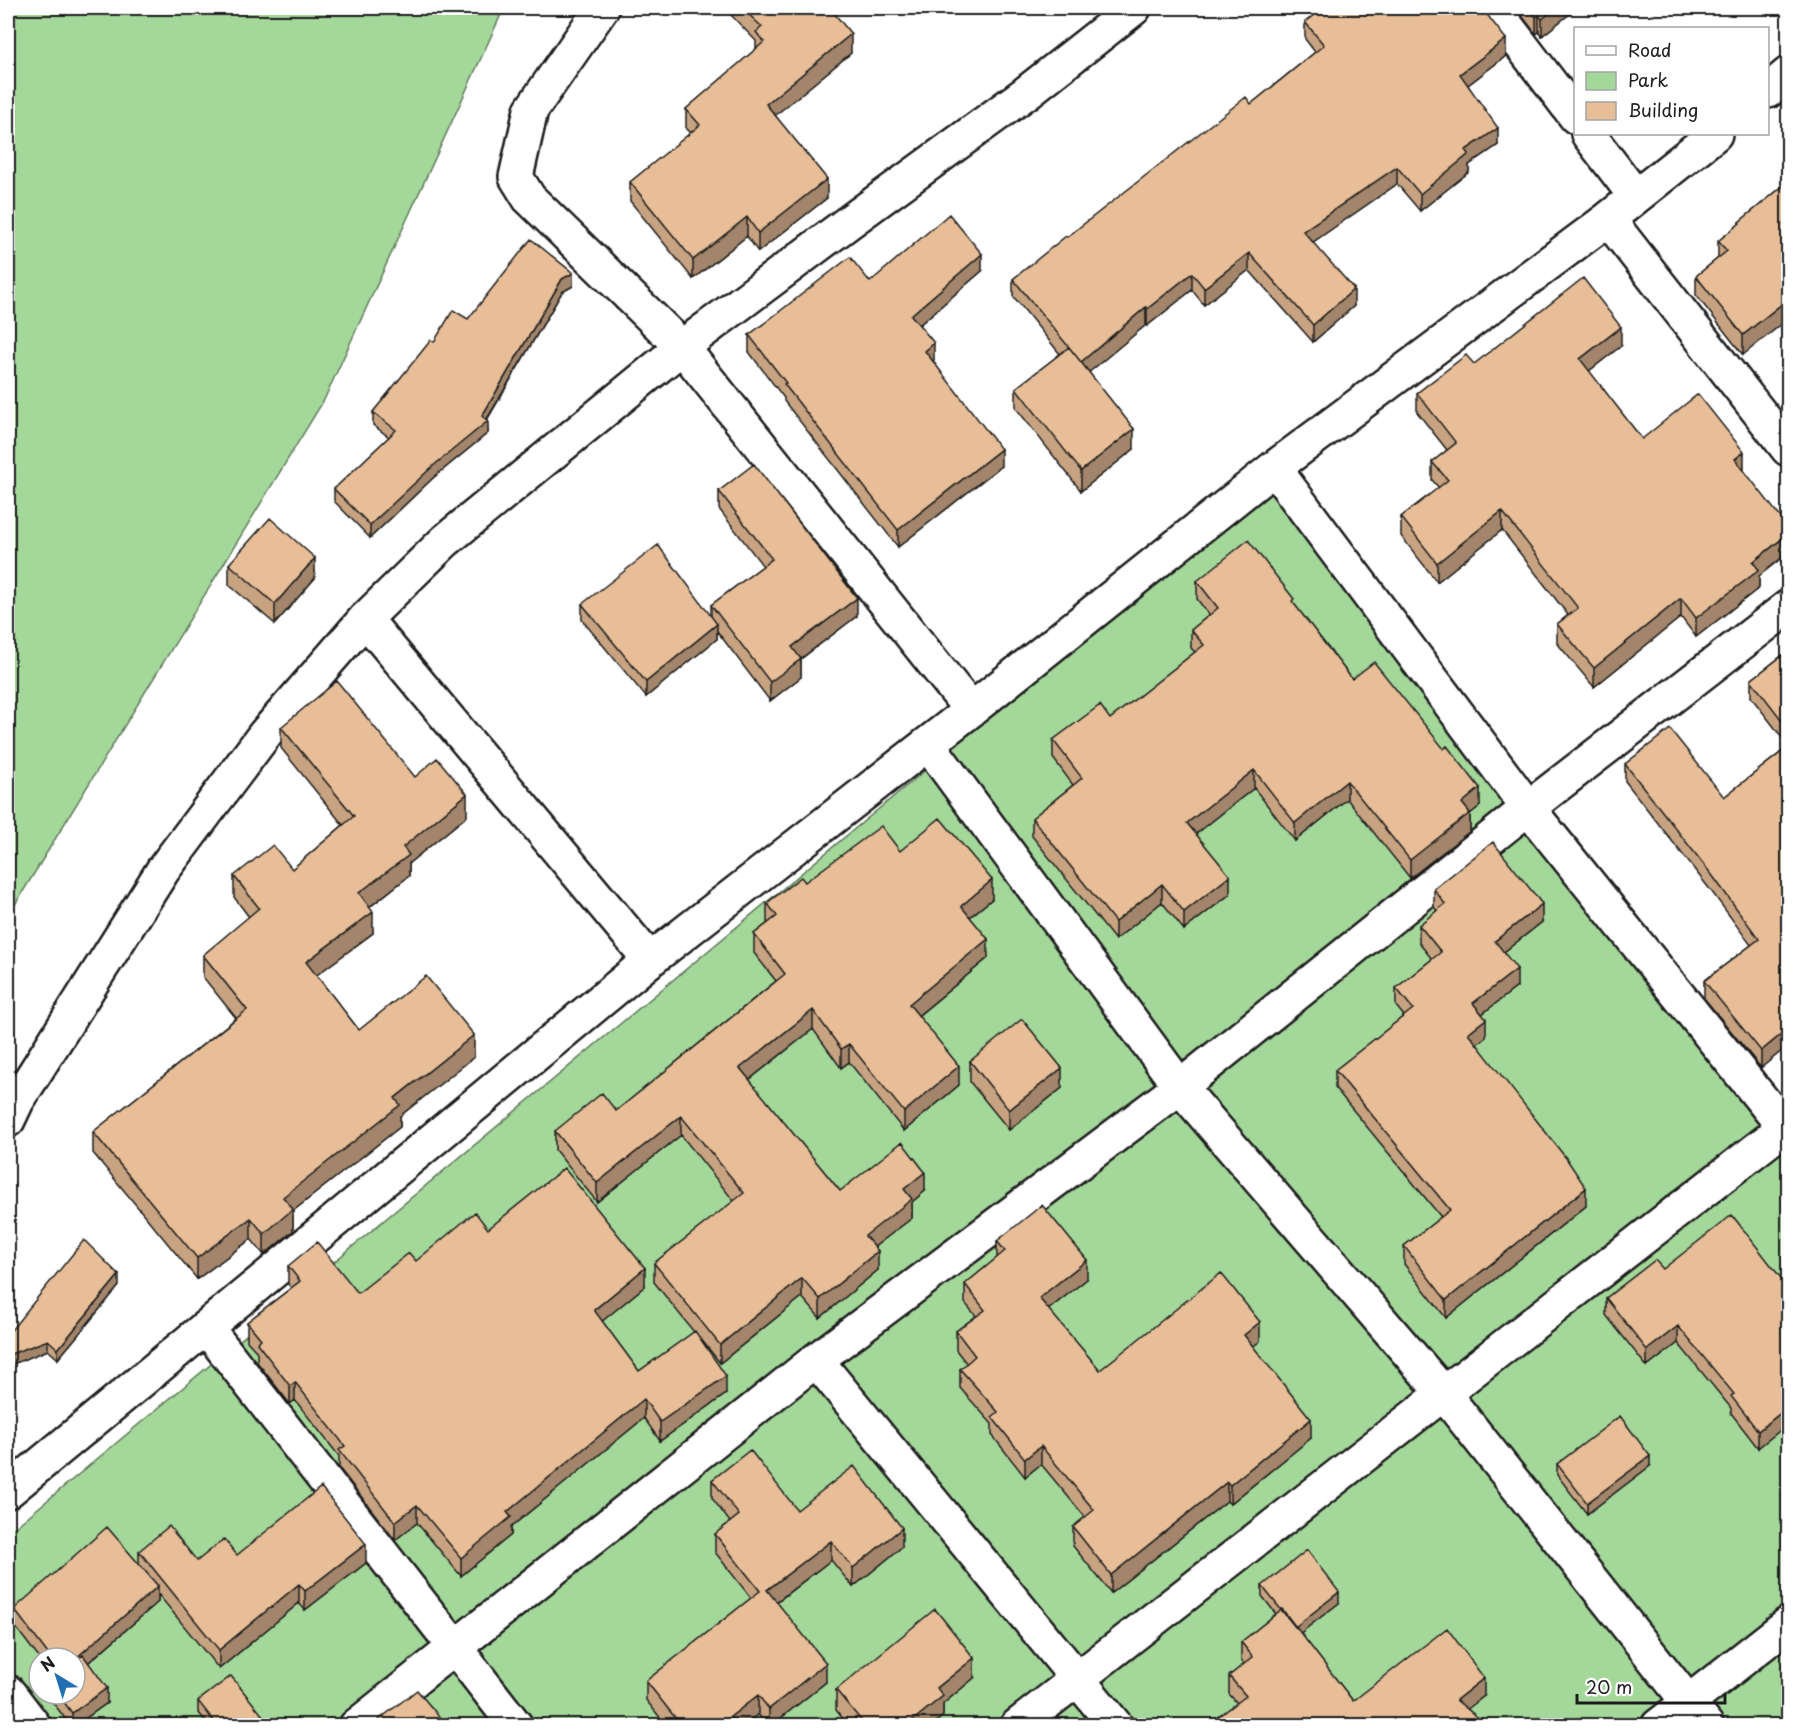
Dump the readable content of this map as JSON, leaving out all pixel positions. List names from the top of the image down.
{
  "legend": ["Road", "Park", "Building"],
  "scale_bar": "20 m",
  "north": "top left"
}
